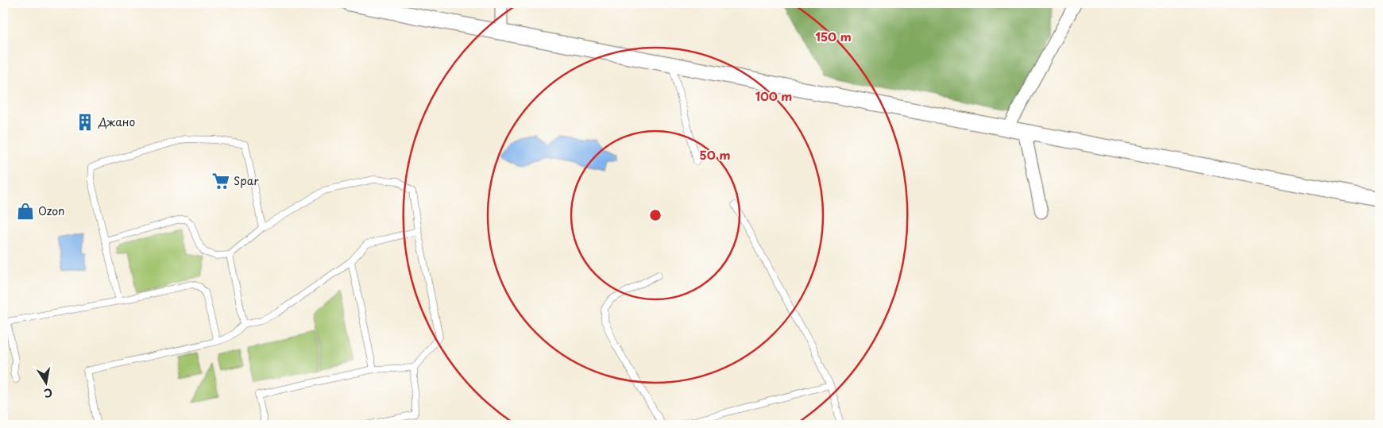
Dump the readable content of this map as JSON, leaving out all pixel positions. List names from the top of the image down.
{
  "places": {
    "building": ["Джано"],
    "supermarket": ["Spar"],
    "shop": ["Ozon"]
  },
  "north": "bottom",
  "rings": ["150 m", "100 m", "50 m"]
}
